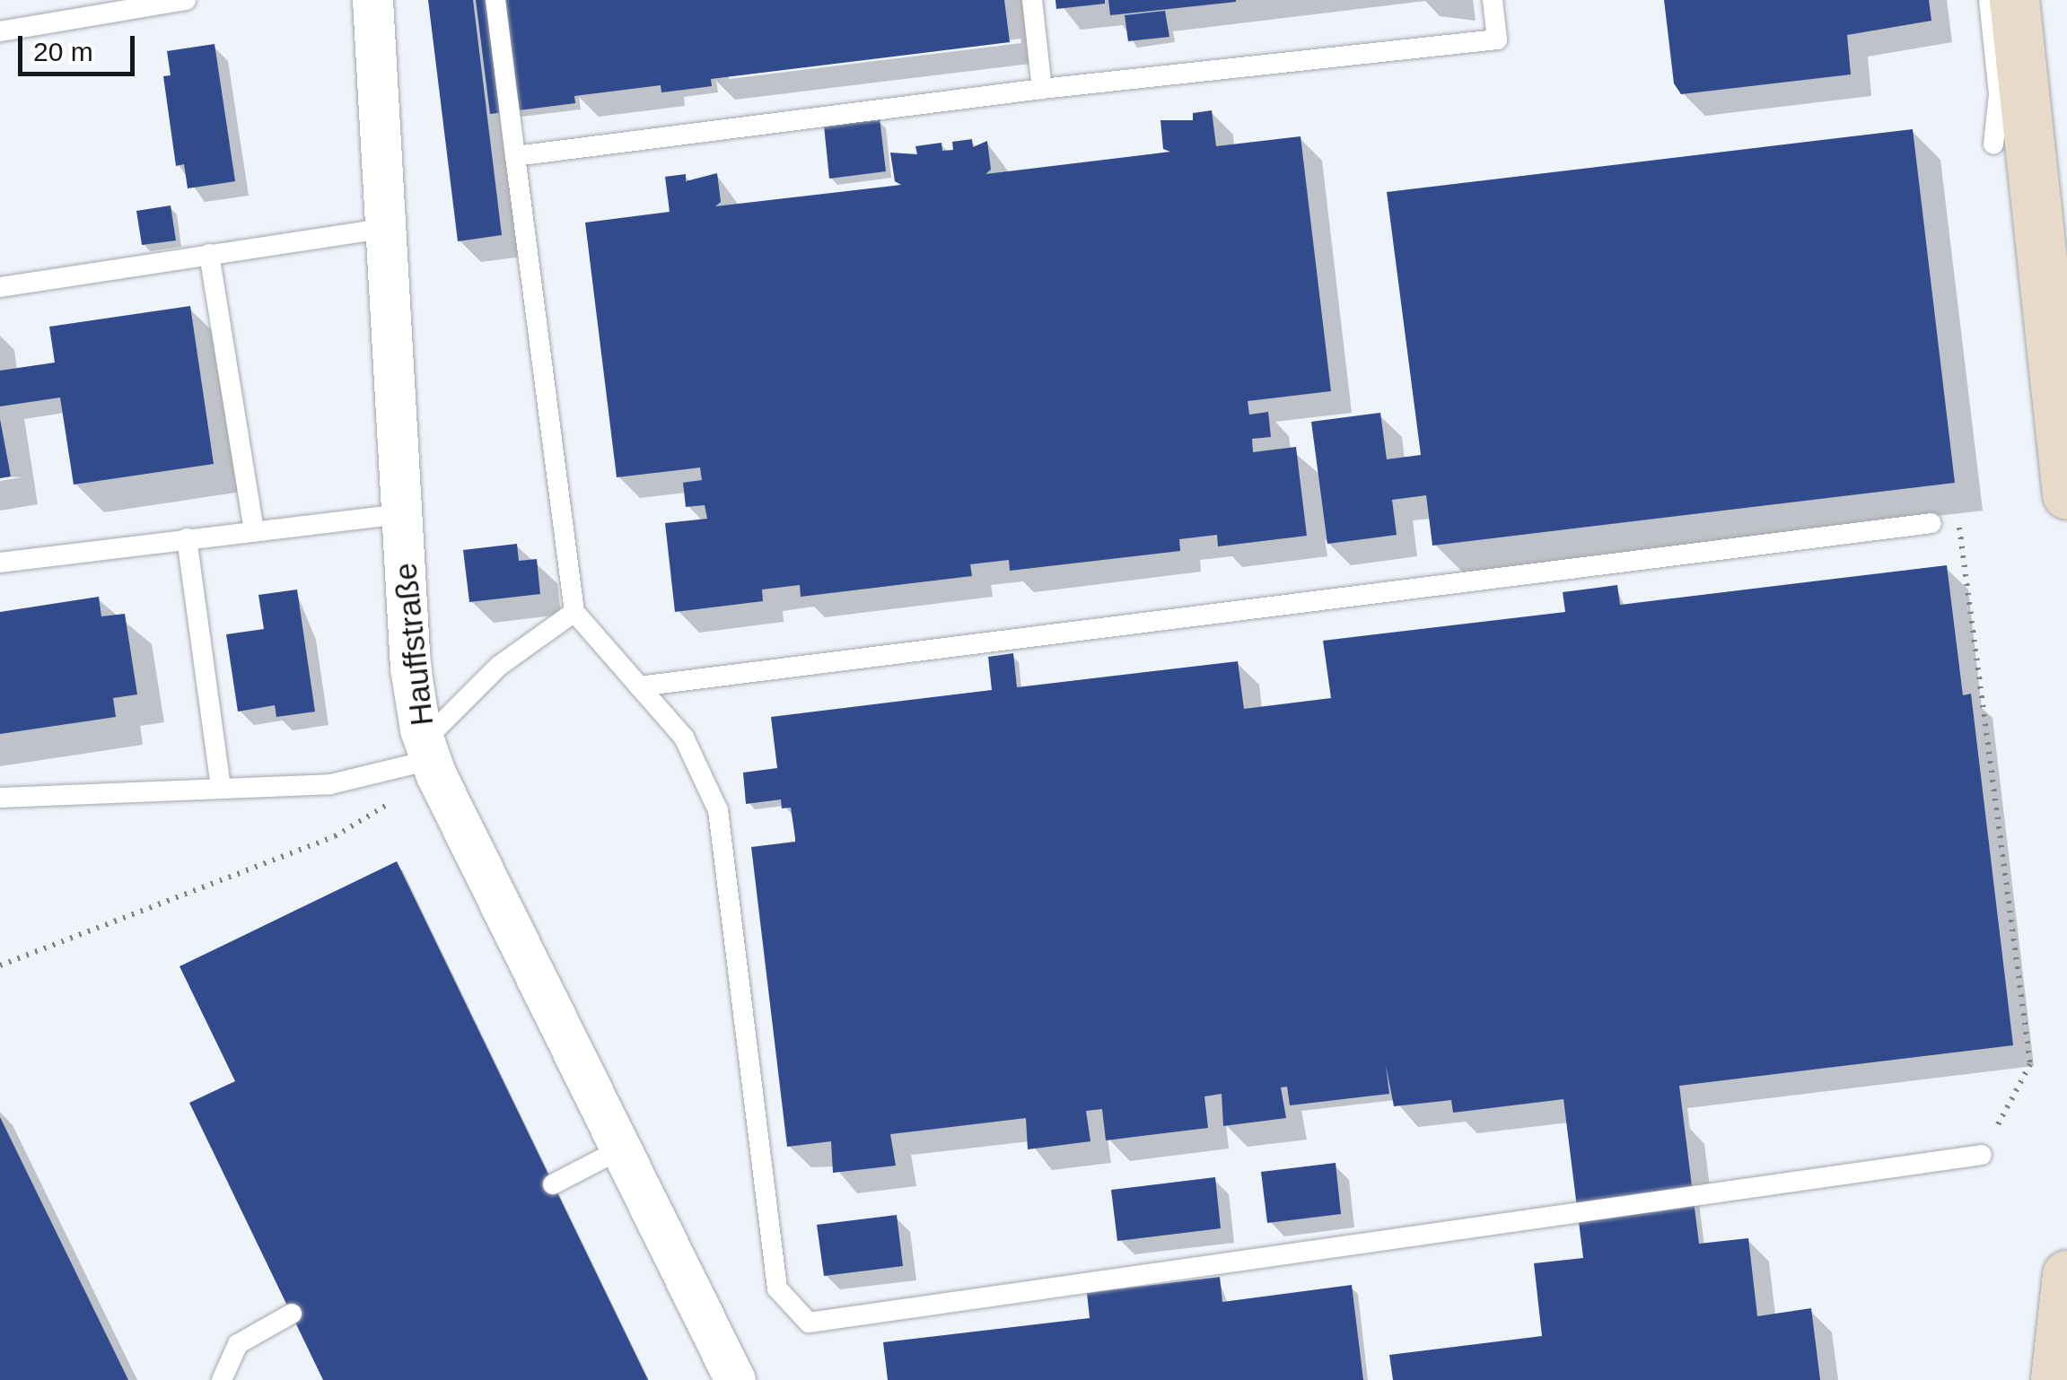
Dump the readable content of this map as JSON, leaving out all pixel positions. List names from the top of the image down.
{
  "streets": {
    "street": ["Hauffstraße"]
  },
  "scale_bar": "20 m"
}
